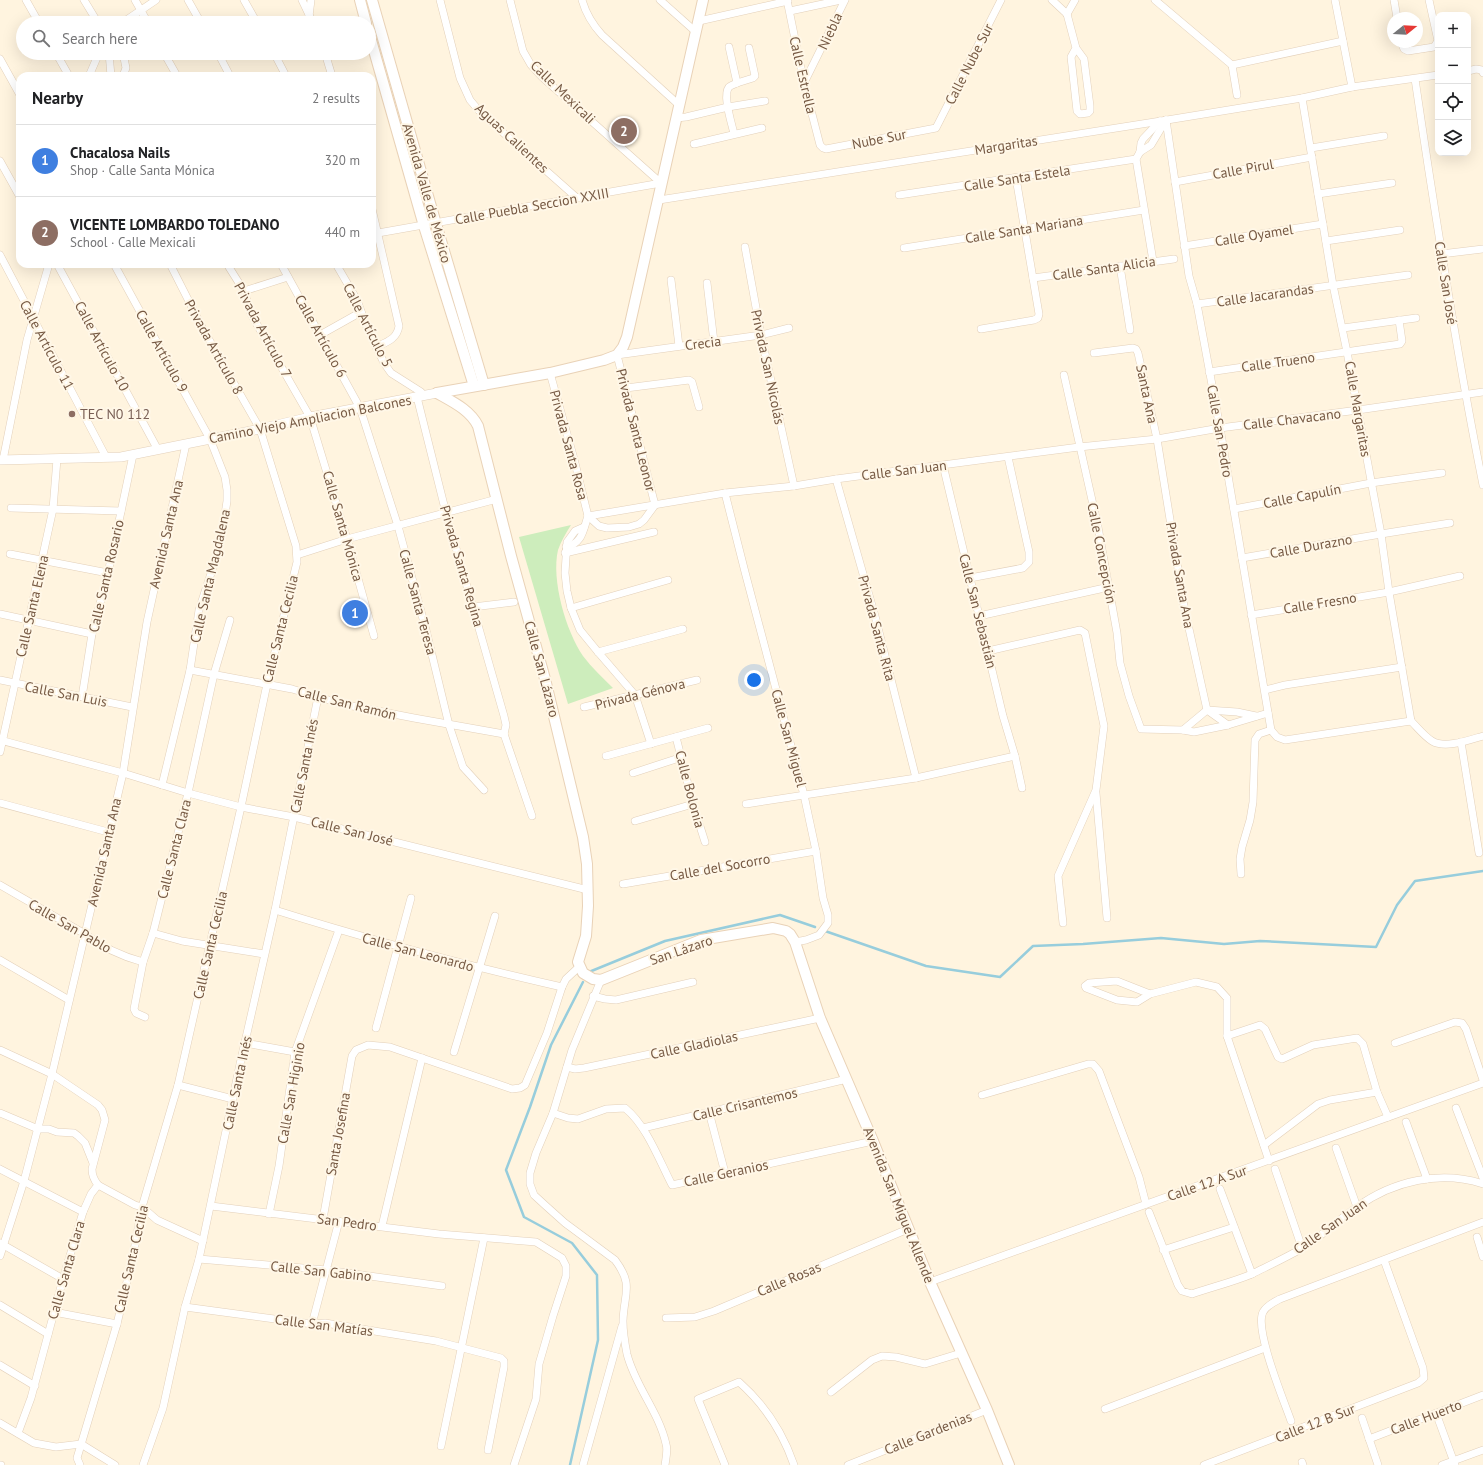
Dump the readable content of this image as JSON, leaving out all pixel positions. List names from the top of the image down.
{
  "streets": {
    "main road": [
      "Avenida Valle de México",
      "Camino Viejo Ampliacion Balcones",
      "Calle San Lázaro",
      "San Lázaro",
      "Avenida San Miguel Allende"
    ],
    "street": [
      "Niebla",
      "Calle Nube Sur",
      "Calle Estrella",
      "Calle Mexicali",
      "Aguas Calientes",
      "Nube Sur",
      "Margaritas",
      "Calle Pirul",
      "Calle Santa Estela",
      "Calle Puebla Seccion XXIII",
      "Calle Santa Mariana",
      "Calle Oyamel",
      "Calle Santa Alicia",
      "Calle San José",
      "Calle Jacarandas",
      "Calle Artículo 5",
      "Privada Artículo 7",
      "Calle Artículo 6",
      "Crecia",
      "Calle Artículo 11",
      "Calle Artículo 10",
      "Privada Artículo 8",
      "Calle Artículo 9",
      "Calle Trueno",
      "Privada San Nicolás",
      "Santa Ana",
      "Calle Margaritas",
      "Calle Chavacano",
      "Privada Santa Leonor",
      "Calle San Pedro",
      "Privada Santa Rosa",
      "Calle San Juan",
      "Calle Capulín",
      "Calle Santa Mónica",
      "Avenida Santa Ana",
      "Calle Durazno",
      "Calle Concepción",
      "Privada Santa Regina",
      "Privada Santa Ana",
      "Calle Santa Rosario",
      "Calle Santa Magdalena",
      "Calle Santa Teresa",
      "Calle Fresno",
      "Calle Santa Elena",
      "Calle San Sebastián",
      "Privada Santa Rita",
      "Calle Santa Cecilia",
      "Calle San Luis",
      "Privada Génova",
      "Calle San Ramón",
      "Calle San Miguel",
      "Calle Santa Inés",
      "Calle Bolonia",
      "Calle Santa Clara",
      "Calle del Socorro",
      "Calle San Pablo",
      "Calle San Leonardo",
      "Calle Gladiolas",
      "Calle San Higinio",
      "Calle Crisantemos",
      "Santa Josefina",
      "Calle Geranios",
      "Calle 12 A Sur",
      "San Pedro",
      "Calle San Gabino",
      "Calle Rosas",
      "Calle San Matías",
      "Calle Huerto",
      "Calle 12 B Sur",
      "Calle Gardenias"
    ]
  },
  "crossings": [
    ["Niebla", "Calle Estrella"],
    ["Calle Nube Sur", "Nube Sur"],
    ["Calle Estrella", "Nube Sur"],
    ["Calle Mexicali", "Calle Puebla Seccion XXIII"],
    ["Aguas Calientes", "Calle Puebla Seccion XXIII"],
    ["Margaritas", "Calle San José"],
    ["Margaritas", "Calle Margaritas"],
    ["Margaritas", "Calle San Pedro"],
    ["Calle Pirul", "Calle Margaritas"],
    ["Calle Pirul", "Calle San Pedro"],
    ["Avenida Valle de México", "Calle Puebla Seccion XXIII"],
    ["Avenida Valle de México", "Camino Viejo Ampliacion Balcones"],
    ["Calle Oyamel", "Calle Margaritas"],
    ["Calle Oyamel", "Calle San Pedro"],
    ["Calle San José", "Calle Chavacano"],
    ["Calle San José", "Avenida Santa Ana"],
    ["Calle San José", "Calle Santa Magdalena"],
    ["Calle San José", "Calle Santa Elena"],
    ["Calle San José", "Calle Santa Cecilia"],
    ["Calle San José", "Calle San Lázaro"],
    ["Calle San José", "Calle Santa Inés"],
    ["Calle San José", "Calle Santa Clara"],
    ["Calle Jacarandas", "Calle Margaritas"],
    ["Calle Jacarandas", "Calle San Pedro"],
    ["Calle Artículo 5", "Camino Viejo Ampliacion Balcones"],
    ["Calle Artículo 5", "Privada Santa Regina"],
    ["Privada Artículo 7", "Camino Viejo Ampliacion Balcones"],
    ["Privada Artículo 7", "Calle Santa Mónica"],
    ["Calle Artículo 6", "Camino Viejo Ampliacion Balcones"],
    ["Calle Artículo 6", "Calle Santa Teresa"],
    ["Crecia", "Privada San Nicolás"],
    ["Crecia", "Camino Viejo Ampliacion Balcones"],
    ["Crecia", "Privada Santa Leonor"],
    ["Calle Artículo 11", "Camino Viejo Ampliacion Balcones"],
    ["Calle Artículo 10", "Camino Viejo Ampliacion Balcones"],
    ["Privada Artículo 8", "Camino Viejo Ampliacion Balcones"],
    ["Privada Artículo 8", "Calle Santa Cecilia"],
    ["Calle Artículo 9", "Camino Viejo Ampliacion Balcones"],
    ["Calle Artículo 9", "Calle Santa Magdalena"],
    ["Calle Trueno", "Calle Margaritas"],
    ["Calle Trueno", "Calle San Pedro"],
    ["Privada San Nicolás", "Calle San Juan"],
    ["Santa Ana", "Calle San Juan"],
    ["Santa Ana", "Privada Santa Ana"],
    ["Calle Margaritas", "Calle Chavacano"],
    ["Calle Margaritas", "Calle San Pedro"],
    ["Calle Margaritas", "Calle Capulín"],
    ["Calle Margaritas", "Calle Durazno"],
    ["Calle Margaritas", "Calle Fresno"],
    ["Camino Viejo Ampliacion Balcones", "Privada Santa Leonor"],
    ["Camino Viejo Ampliacion Balcones", "Privada Santa Rosa"],
    ["Camino Viejo Ampliacion Balcones", "Calle Santa Mónica"],
    ["Camino Viejo Ampliacion Balcones", "Avenida Santa Ana"],
    ["Camino Viejo Ampliacion Balcones", "Privada Santa Regina"],
    ["Camino Viejo Ampliacion Balcones", "Calle Santa Rosario"],
    ["Camino Viejo Ampliacion Balcones", "Calle Santa Magdalena"],
    ["Camino Viejo Ampliacion Balcones", "Calle Santa Teresa"],
    ["Camino Viejo Ampliacion Balcones", "Calle Santa Elena"],
    ["Camino Viejo Ampliacion Balcones", "Calle Santa Cecilia"],
    ["Camino Viejo Ampliacion Balcones", "Calle San Lázaro"],
    ["Calle Chavacano", "Calle San Pedro"],
    ["Calle Chavacano", "Calle San Juan"],
    ["Privada Santa Leonor", "Calle San Juan"],
    ["Calle San Pedro", "Calle San Juan"],
    ["Calle San Pedro", "Calle Capulín"],
    ["Calle San Pedro", "Calle Durazno"],
    ["Calle San Pedro", "Calle Fresno"],
    ["Privada Santa Rosa", "Calle San Juan"],
    ["Calle San Juan", "Calle Concepción"],
    ["Calle San Juan", "Privada Santa Ana"],
    ["Calle San Juan", "Calle San Sebastián"],
    ["Calle San Juan", "Privada Santa Rita"],
    ["Calle San Juan", "Calle San Miguel"],
    ["Avenida Santa Ana", "Calle San Luis"],
    ["Avenida Santa Ana", "Calle San Pablo"],
    ["Privada Santa Regina", "Calle San Ramón"],
    ["Calle Santa Rosario", "Calle San Luis"],
    ["Calle Santa Magdalena", "Calle San Ramón"],
    ["Calle Santa Teresa", "Calle San Ramón"],
    ["Calle Santa Elena", "Calle San Luis"],
    ["Calle Santa Cecilia", "Calle San Ramón"],
    ["Calle San Ramón", "Calle Santa Inés"],
    ["Calle San Ramón", "Calle Santa Clara"],
    ["Calle San Miguel", "Calle del Socorro"],
    ["Calle San Miguel", "San Lázaro"],
    ["Calle San Miguel", "Avenida San Miguel Allende"],
    ["Calle Santa Inés", "Calle San Leonardo"],
    ["Calle Santa Inés", "San Pedro"],
    ["Calle Santa Inés", "Calle San Gabino"],
    ["Calle Santa Inés", "Calle San Matías"],
    ["Calle Santa Clara", "Calle San Pablo"],
    ["San Lázaro", "Avenida San Miguel Allende"],
    ["Calle San Leonardo", "Calle San Higinio"],
    ["Calle Gladiolas", "Avenida San Miguel Allende"],
    ["Calle San Higinio", "San Pedro"],
    ["Calle Crisantemos", "Calle Geranios"],
    ["Calle Crisantemos", "Avenida San Miguel Allende"],
    ["Santa Josefina", "San Pedro"],
    ["Calle Geranios", "Avenida San Miguel Allende"],
    ["Calle 12 A Sur", "Avenida San Miguel Allende"],
    ["Avenida San Miguel Allende", "Calle Rosas"],
    ["Avenida San Miguel Allende", "Calle Gardenias"]
  ],
  "places": ["TEC N0 112"],
  "north": "right",
  "page": {
    "map_buttons": ["+", "−"],
    "search": "Search here",
    "heading": ["Nearby", "2 results"],
    "pins": ["2", "1"],
    "list": [
      {
        "mark": "1",
        "name": "Chacalosa Nails",
        "note": "Shop · Calle Santa Mónica",
        "value": "320 m"
      },
      {
        "mark": "2",
        "name": "VICENTE LOMBARDO TOLEDANO",
        "note": "School · Calle Mexicali",
        "value": "440 m"
      }
    ]
  }
}
